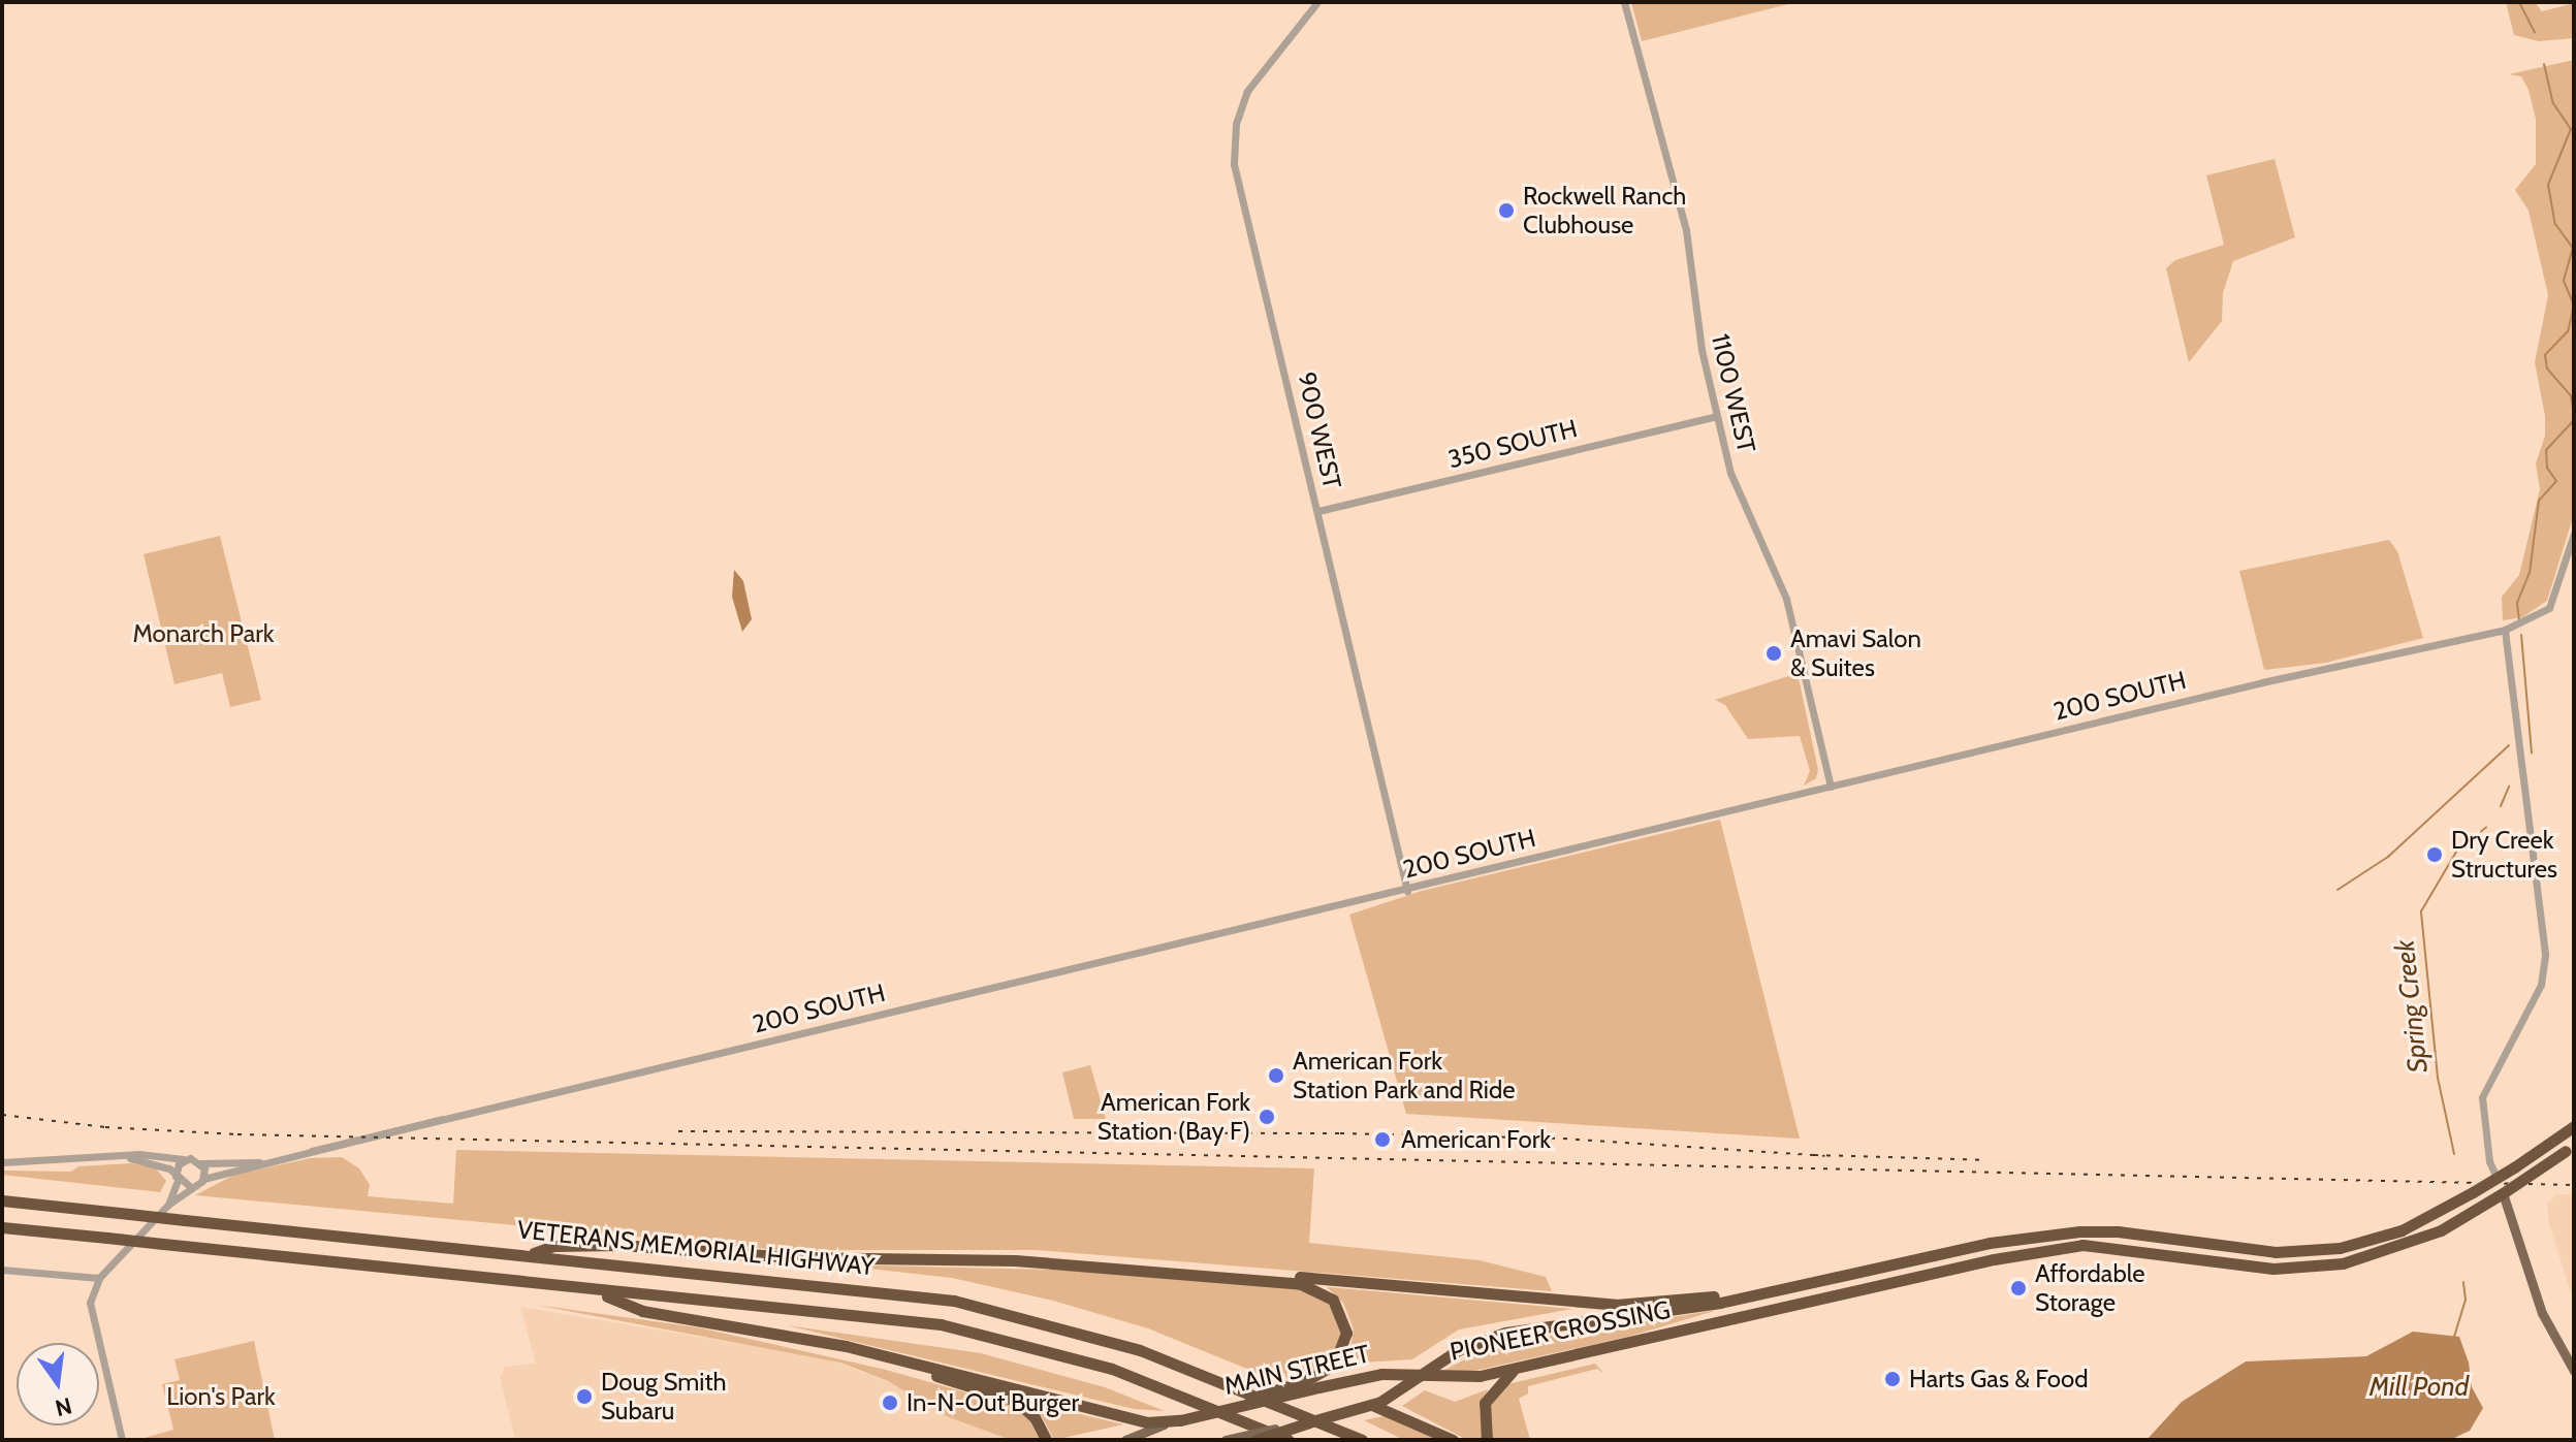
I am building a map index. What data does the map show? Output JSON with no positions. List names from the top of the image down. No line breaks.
{"streets":{"highway":["VETERANS MEMORIAL HIGHWAY","PIONEER CROSSING","MAIN STREET"],"street":["1100 WEST","900 WEST","350 SOUTH","200 SOUTH"]},"crossings":[["1100 WEST","350 SOUTH"],["1100 WEST","200 SOUTH"],["900 WEST","350 SOUTH"],["900 WEST","200 SOUTH"],["PIONEER CROSSING","MAIN STREET"]],"water":["Spring Creek","Mill Pond"],"parks":["Monarch Park","Lion's Park"],"places":["Rockwell Ranch Clubhouse","Amavi Salon & Suites","Dry Creek Structures","American Fork Station Park and Ride","American Fork Station (Bay F)","American Fork","Affordable Storage","Harts Gas & Food","Doug Smith Subaru","In-N-Out Burger"],"north":"bottom"}
